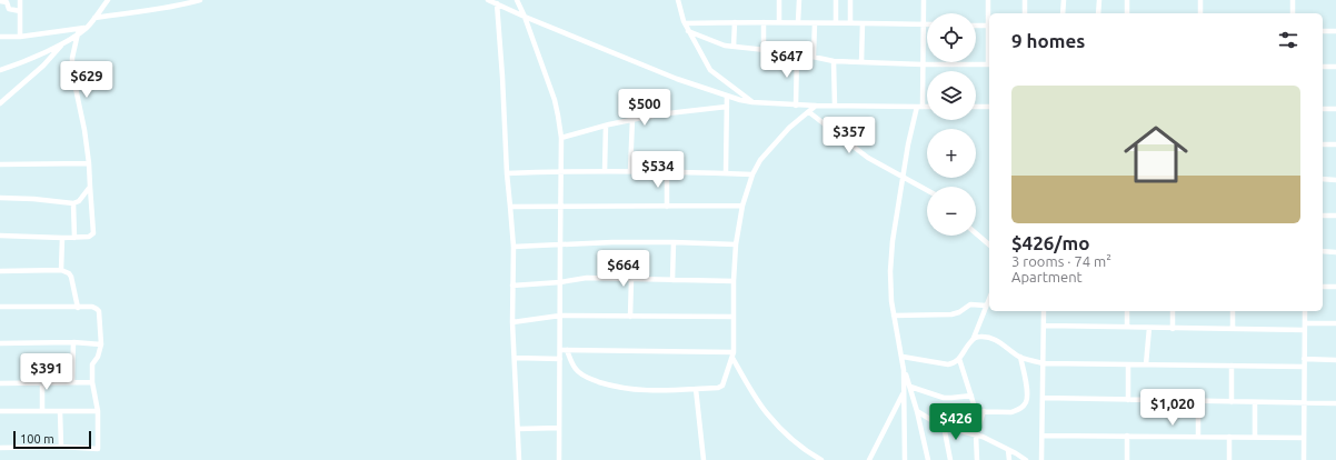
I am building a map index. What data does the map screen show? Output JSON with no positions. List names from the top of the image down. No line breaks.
{"scale_bar":"100 m","page":{"map_buttons":["+","−"],"heading":"9 homes","price":["$647","$629","$500","$357","$534","$664","$391","$1,020","$426"],"list":[{"name":"$426/mo","note":"3 rooms · 74 m² · Apartment"}],"scale":"100 m"}}
